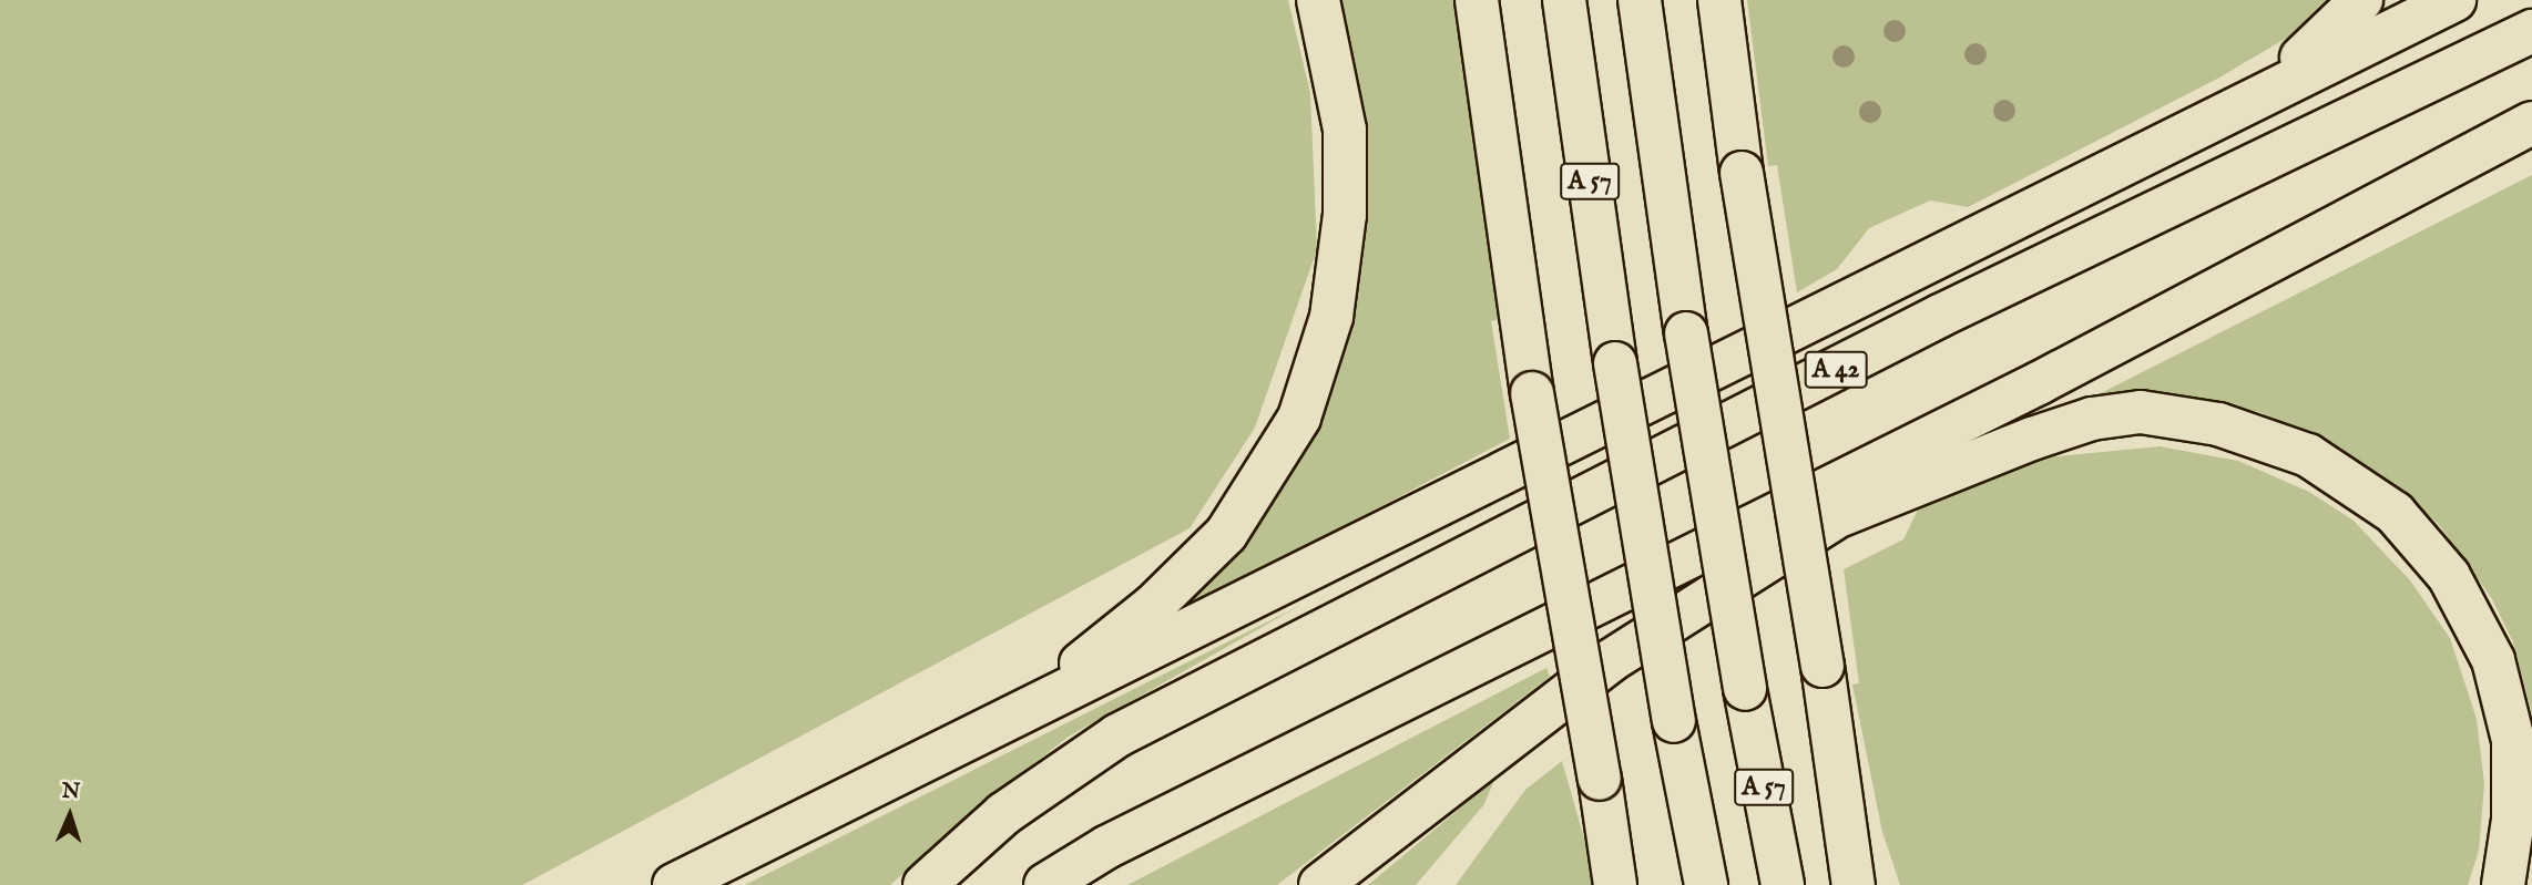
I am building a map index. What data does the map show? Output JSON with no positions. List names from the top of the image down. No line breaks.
{"streets":{"highway":["A 57","A 42"]},"north":"top"}
